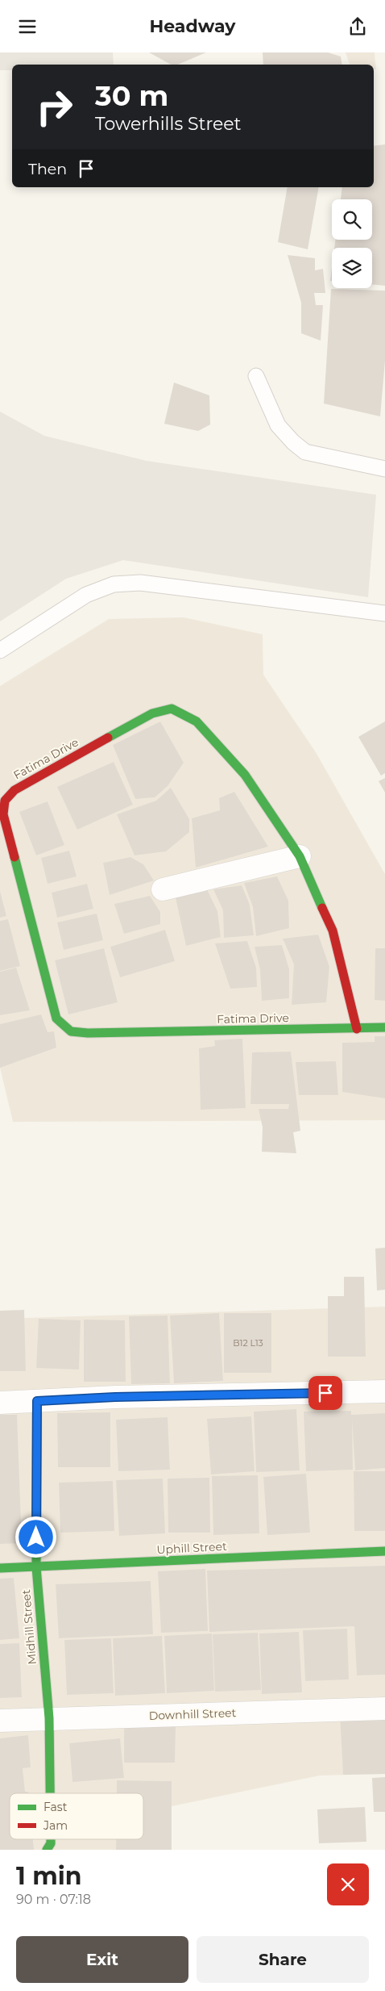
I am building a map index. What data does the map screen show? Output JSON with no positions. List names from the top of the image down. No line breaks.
{"streets":{"street":["Fatima Drive","Uphill Street","Midhill Street","Downhill Street"]},"crossings":[["Uphill Street","Midhill Street"],["Midhill Street","Downhill Street"]],"house_numbers":["B12 L13"],"legend":["Fast","Jam"],"page":{"header":"Headway","turn":["30 m","Towerhills Street"],"then":"Then","heading":["1 min","90 m · 07:18"],"buttons":["Exit","Share"]}}
